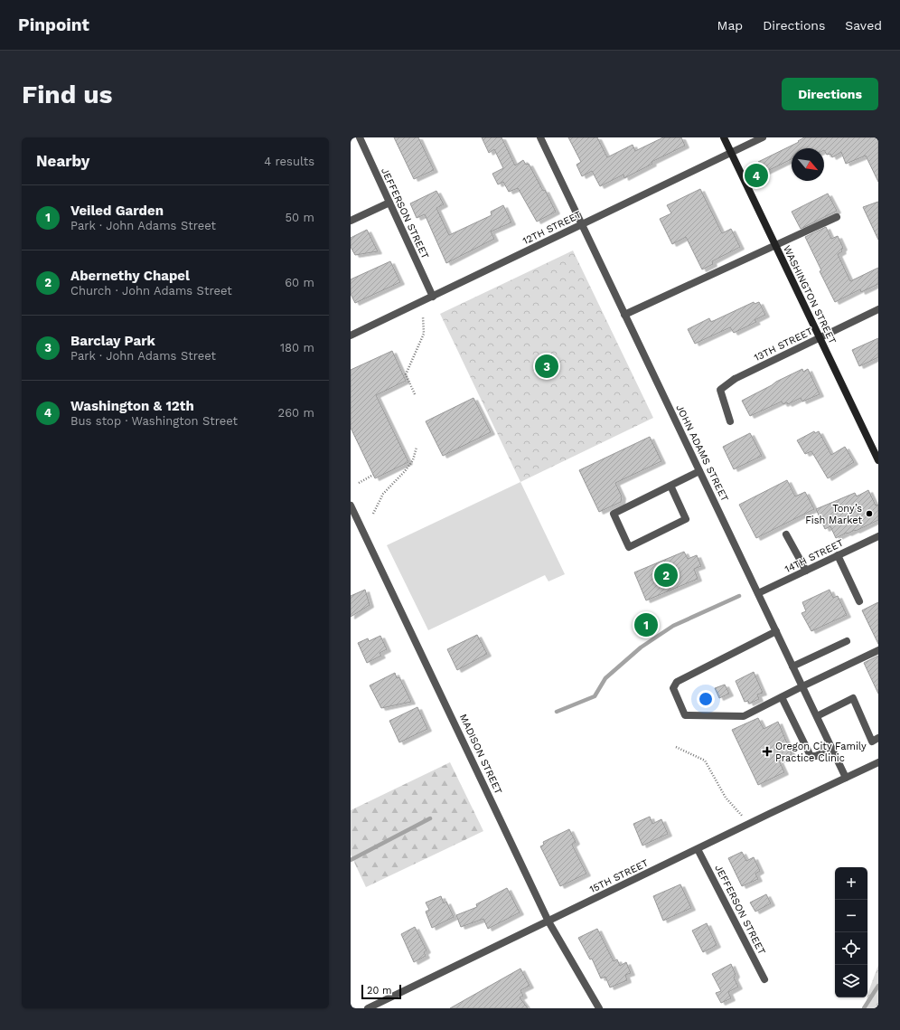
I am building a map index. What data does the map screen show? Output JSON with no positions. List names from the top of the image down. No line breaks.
{"streets":{"main road":["WASHINGTON STREET"],"street":["JEFFERSON STREET","12TH STREET","13TH STREET","JOHN ADAMS STREET","14TH STREET","MADISON STREET","15TH STREET"]},"crossings":[["JEFFERSON STREET","12TH STREET"],["JEFFERSON STREET","15TH STREET"],["12TH STREET","WASHINGTON STREET"],["12TH STREET","JOHN ADAMS STREET"],["WASHINGTON STREET","13TH STREET"],["JOHN ADAMS STREET","14TH STREET"],["JOHN ADAMS STREET","15TH STREET"],["MADISON STREET","15TH STREET"]],"places":{"other":["Tony’s Fish Market"],"health":["Oregon City Family Practice Clinic"]},"scale_bar":"20 m","north":"bottom right","page":{"header":"Pinpoint","nav":["Map","Directions","Saved"],"buttons":"Directions","title":"Find us","heading":["Nearby","4 results"],"pins":["4","3","2","1"],"list":[{"mark":"1","name":"Veiled Garden","note":"Park · John Adams Street","value":"50 m"},{"mark":"2","name":"Abernethy Chapel","note":"Church · John Adams Street","value":"60 m"},{"mark":"3","name":"Barclay Park","note":"Park · John Adams Street","value":"180 m"},{"mark":"4","name":"Washington & 12th","note":"Bus stop · Washington Street","value":"260 m"}],"map_buttons":["+","−"],"scale":"20 m"}}
